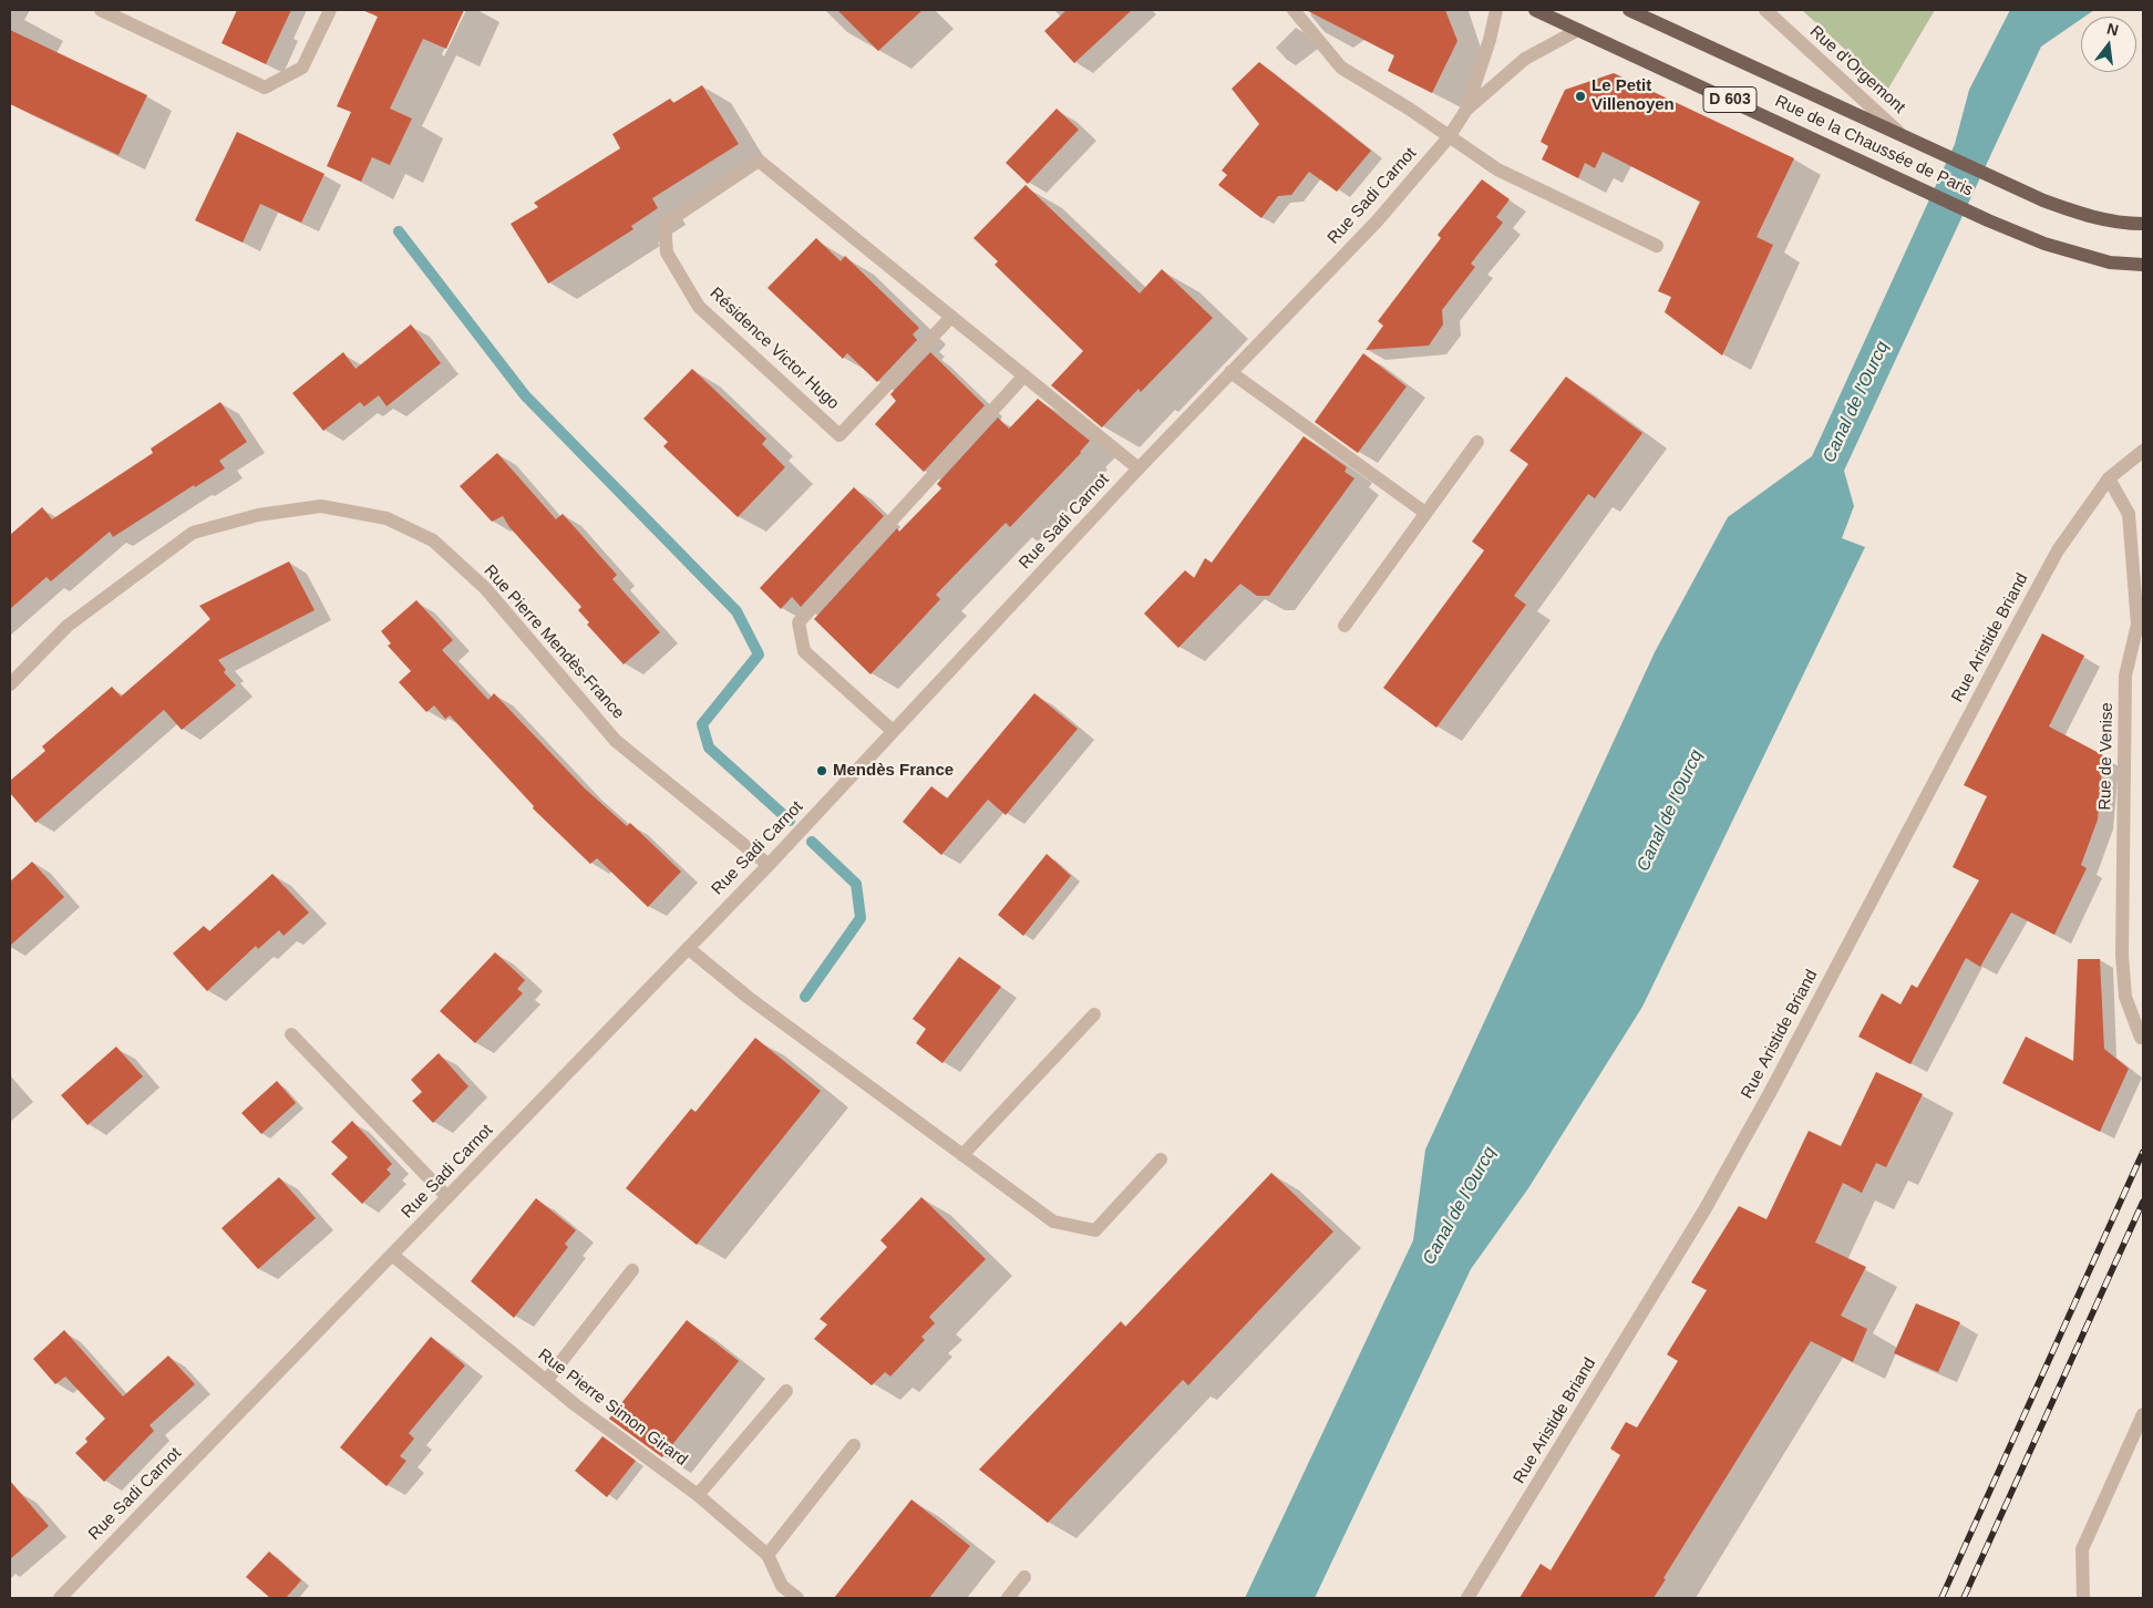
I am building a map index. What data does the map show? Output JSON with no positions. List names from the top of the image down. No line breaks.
{"streets":{"main road":["D 603","Rue de la Chaussée de Paris"],"street":["Rue d'Orgemont","Rue Sadi Carnot","Résidence Victor Hugo","Rue Aristide Briand","Rue Pierre Mendès-France","Rue de Venise","Rue Pierre Simon Girard"]},"crossings":[["Rue d'Orgemont","Rue de la Chaussée de Paris"],["Rue de la Chaussée de Paris","Rue Sadi Carnot"],["Rue Sadi Carnot","Résidence Victor Hugo"],["Rue Sadi Carnot","Rue Pierre Mendès-France"],["Rue Sadi Carnot","Rue Pierre Simon Girard"],["Rue Aristide Briand","Rue de Venise"]],"water":["Canal de l'Ourcq"],"places":["Le Petit Villenoyen","Mendès France"],"north":"top"}
